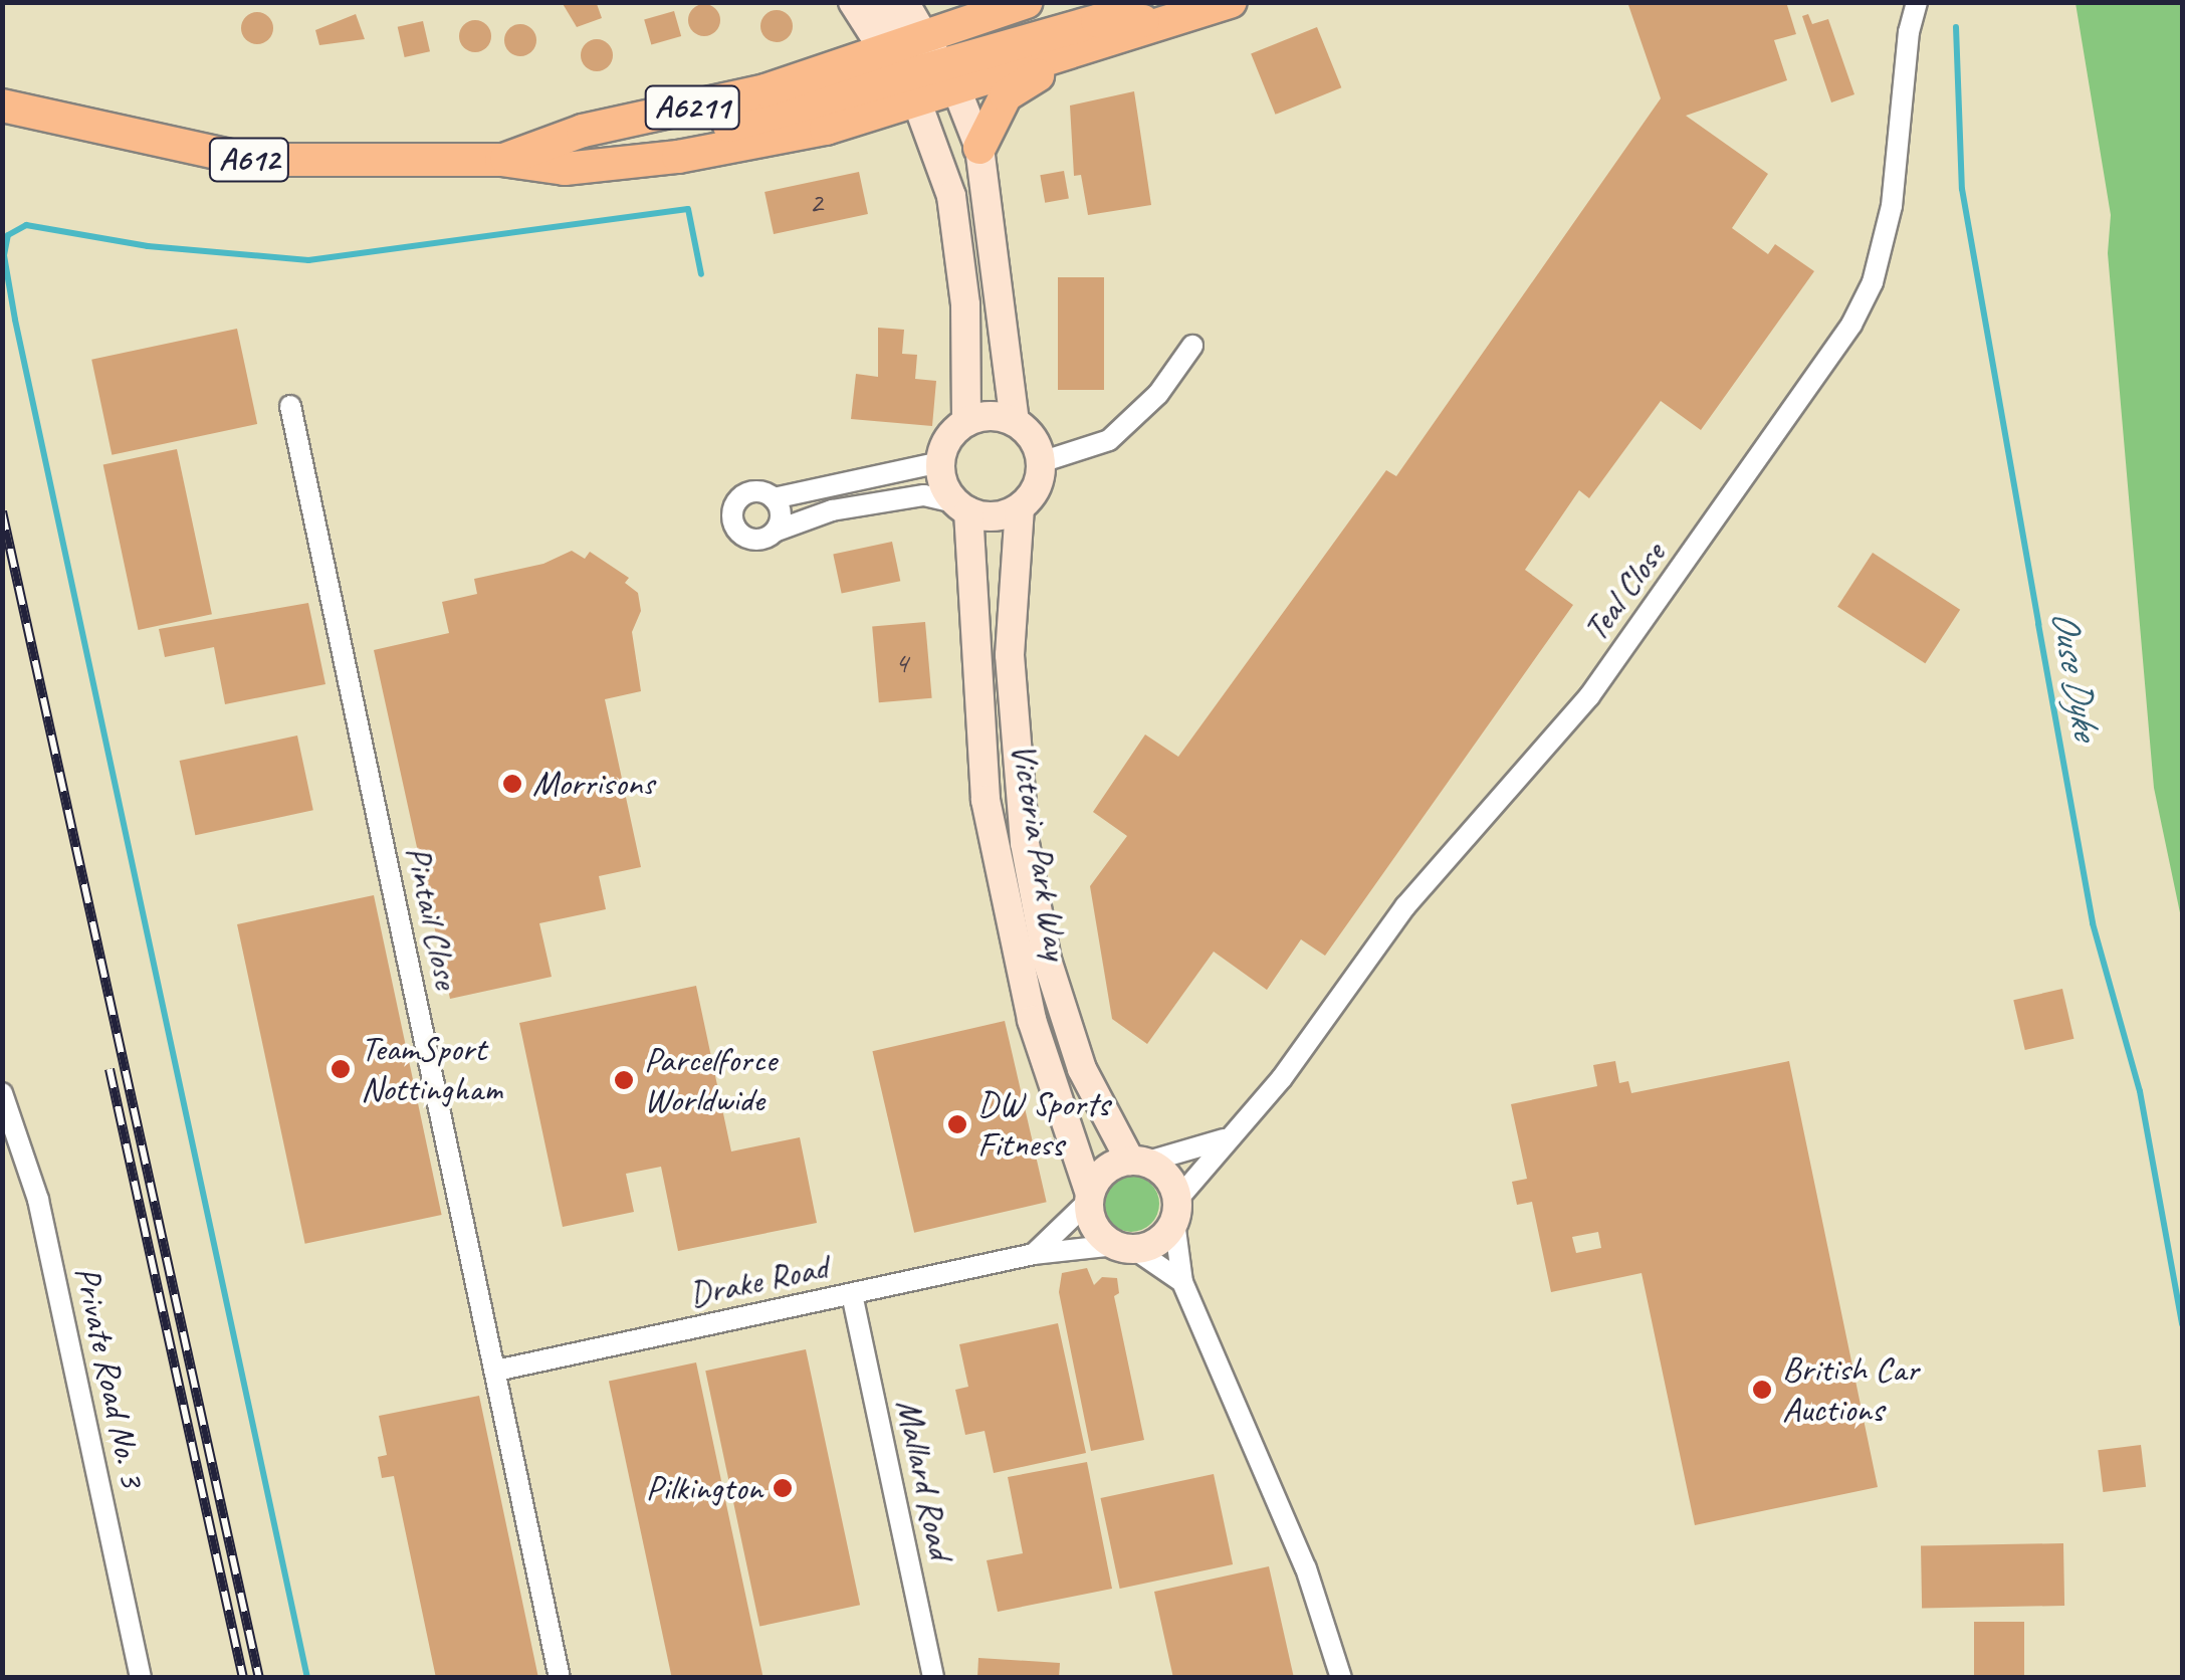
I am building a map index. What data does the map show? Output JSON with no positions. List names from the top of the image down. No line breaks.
{"streets":{"main road":["A6211","A612"],"street":["Teal Close","Victoria Park Way","Pintail Close","Drake Road","Private Road No. 3","Mallard Road"]},"crossings":[["A6211","A612"],["Teal Close","Victoria Park Way"],["Teal Close","Drake Road"],["Victoria Park Way","Drake Road"],["Pintail Close","Drake Road"],["Drake Road","Mallard Road"]],"water":["Ouse Dyke"],"places":["Morrisons","TeamSport Nottingham","Parcelforce Worldwide","DW Sports Fitness","British Car Auctions","Pilkington"],"house_numbers":["2","4"]}
